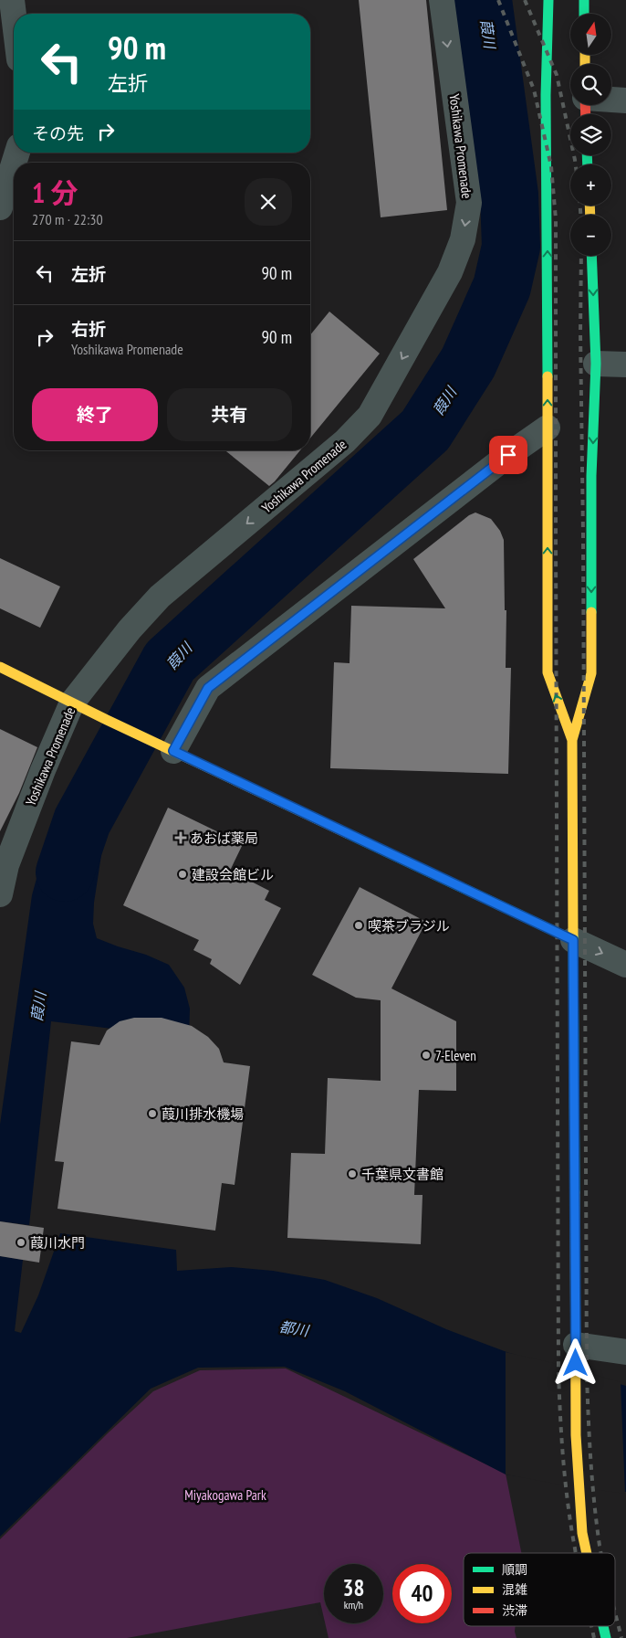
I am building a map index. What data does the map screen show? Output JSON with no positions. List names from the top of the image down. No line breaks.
{"streets":{"street":["Yoshikawa Promenade"]},"water":["葭川","都川"],"parks":["Miyakogawa Park"],"places":{"health":["あおば薬局"],"other":["建設会館ビル","喫茶ブラジル","7-Eleven","葭川排水機場","千葉県文書館","葭川水門"]},"legend":["順調","混雑","渋滞"],"north":"top","page":{"map_buttons":["+","−"],"turn":["90 m","左折"],"then":"その先","heading":["1 分","270 m · 22:30"],"list":[{"name":"左折","value":"90 m"},{"name":"右折","note":"Yoshikawa Promenade","value":"90 m"}],"buttons":["終了","共有"],"speed":"38 km/h","limit":"40"}}
